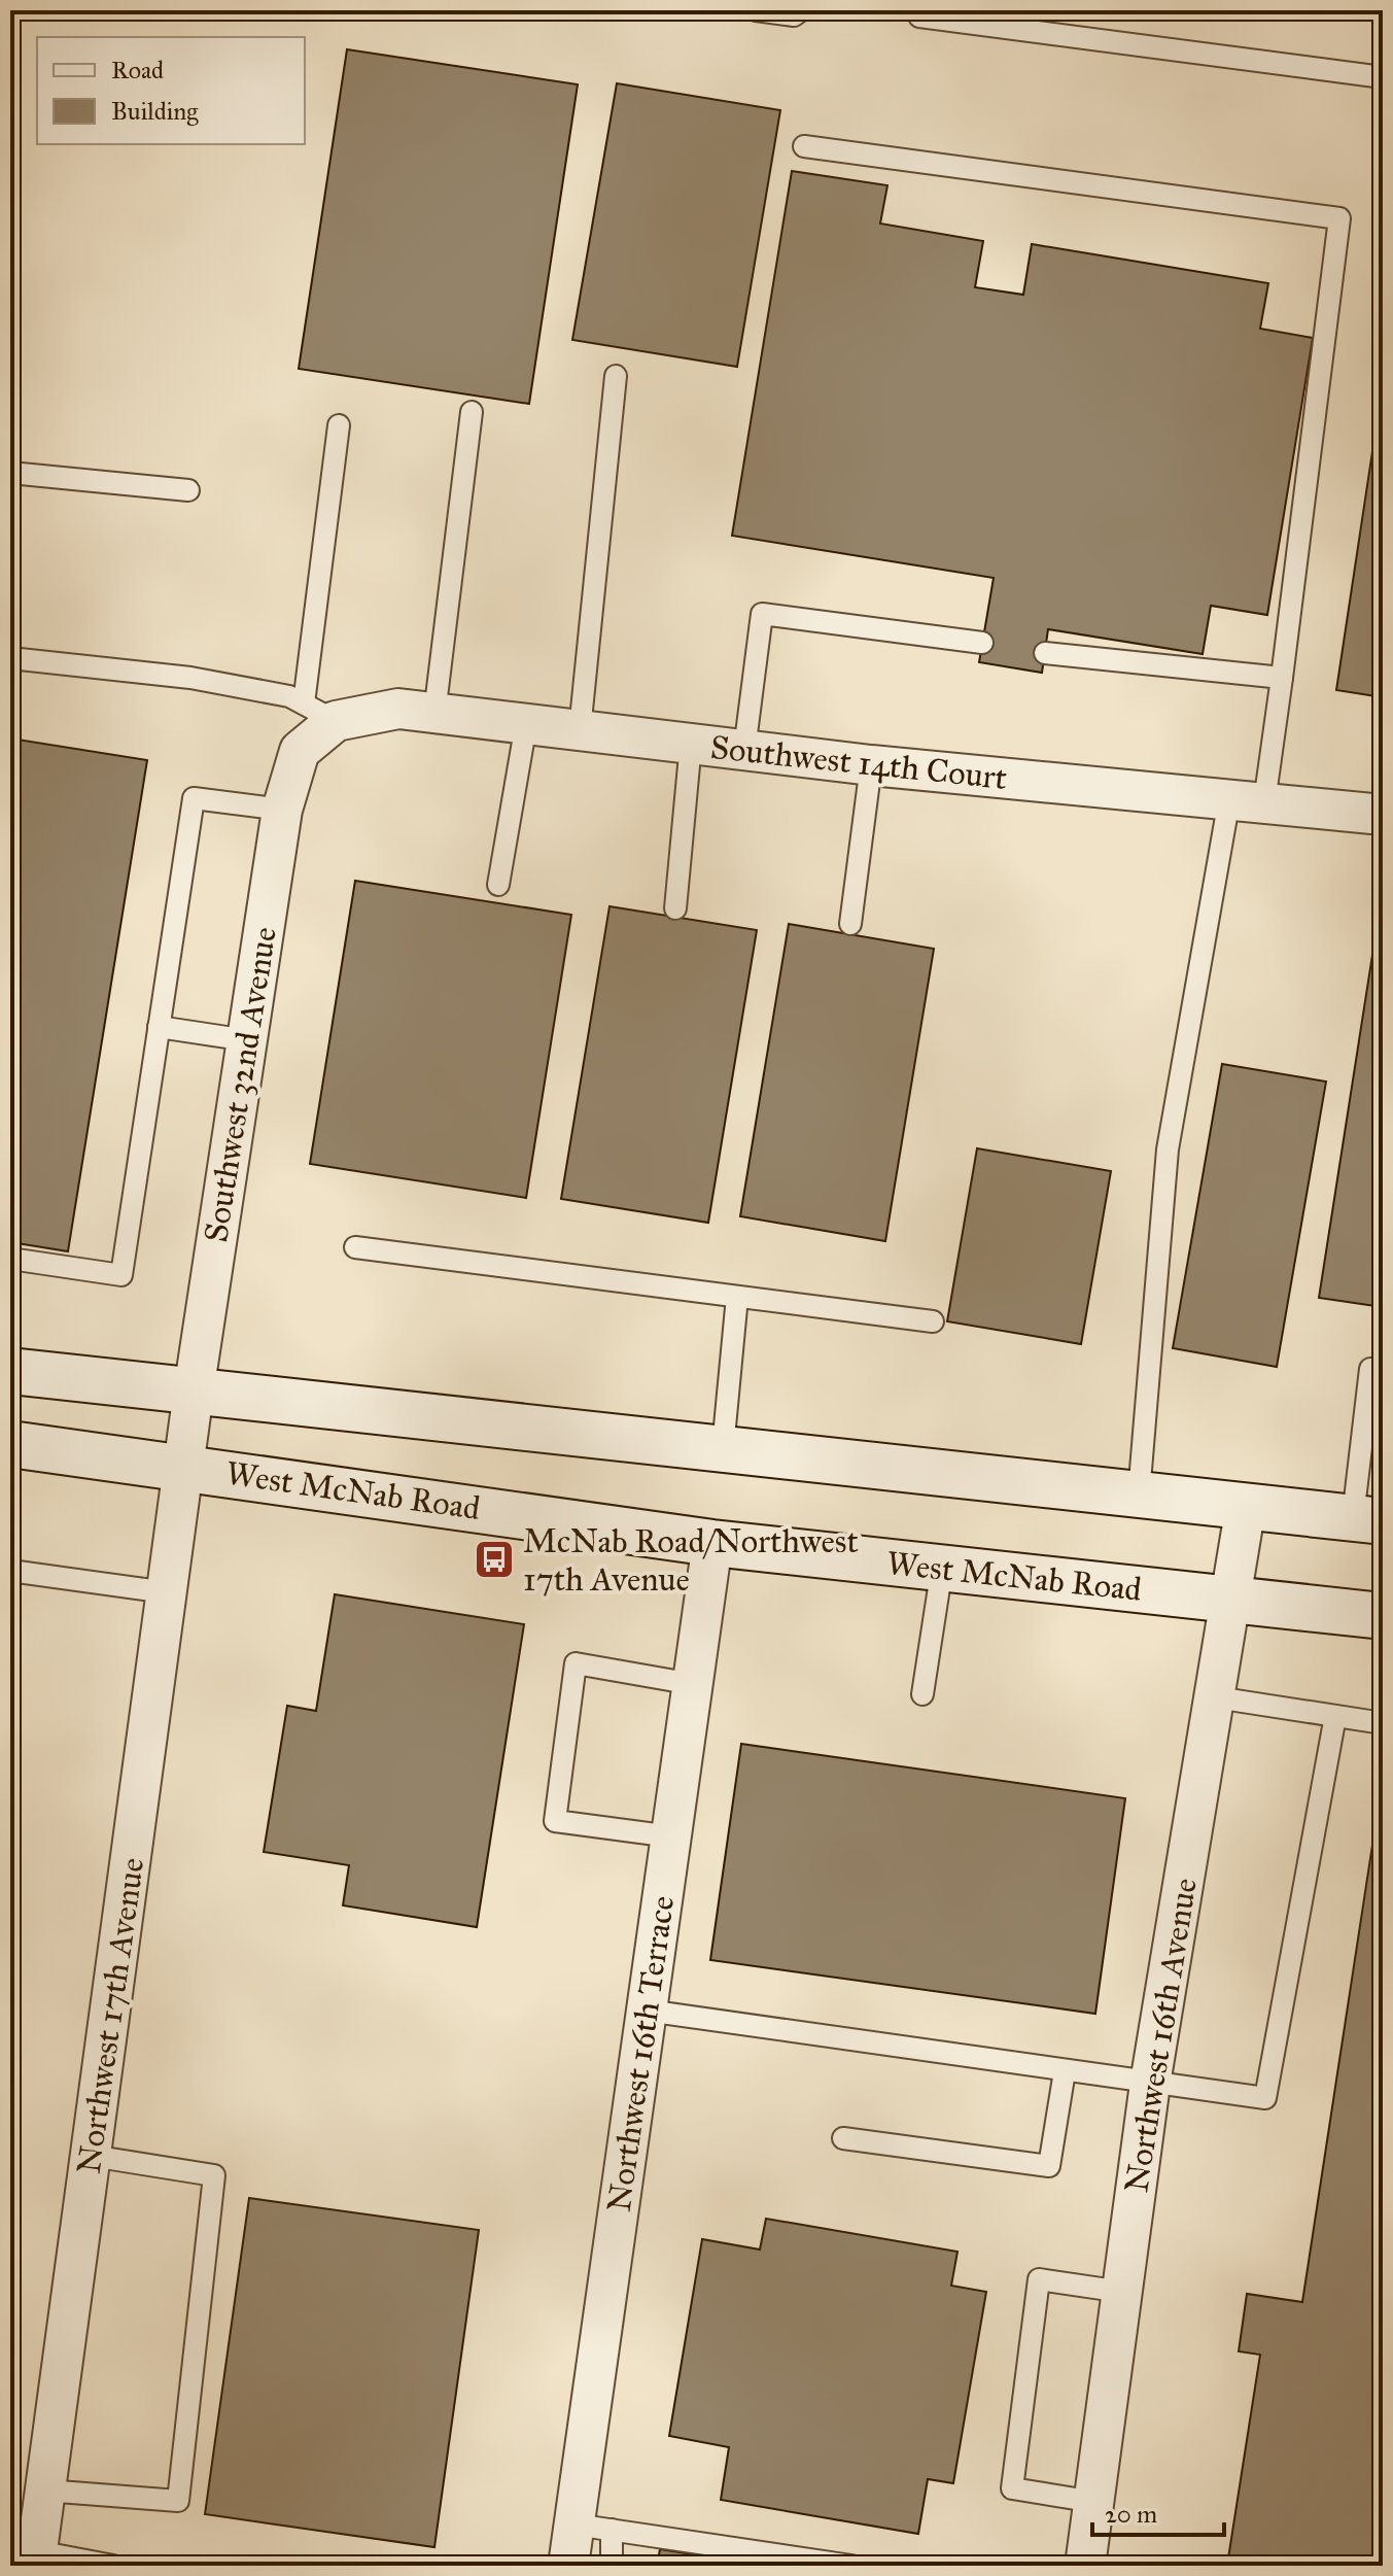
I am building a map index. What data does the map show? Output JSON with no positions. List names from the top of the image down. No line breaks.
{"streets":{"main road":["West McNab Road"],"street":["Southwest 14th Court","Southwest 32nd Avenue","Northwest 17th Avenue","Northwest 16th Avenue","Northwest 16th Terrace"]},"crossings":[["Southwest 14th Court","Southwest 32nd Avenue"],["Southwest 32nd Avenue","West McNab Road"],["Southwest 32nd Avenue","Northwest 17th Avenue"],["West McNab Road","Northwest 17th Avenue"],["West McNab Road","Northwest 16th Avenue"],["West McNab Road","Northwest 16th Terrace"]],"places":{"bus stop":["McNab Road/Northwest 17th Avenue"]},"legend":["Road","Building"],"scale_bar":"20 m"}
